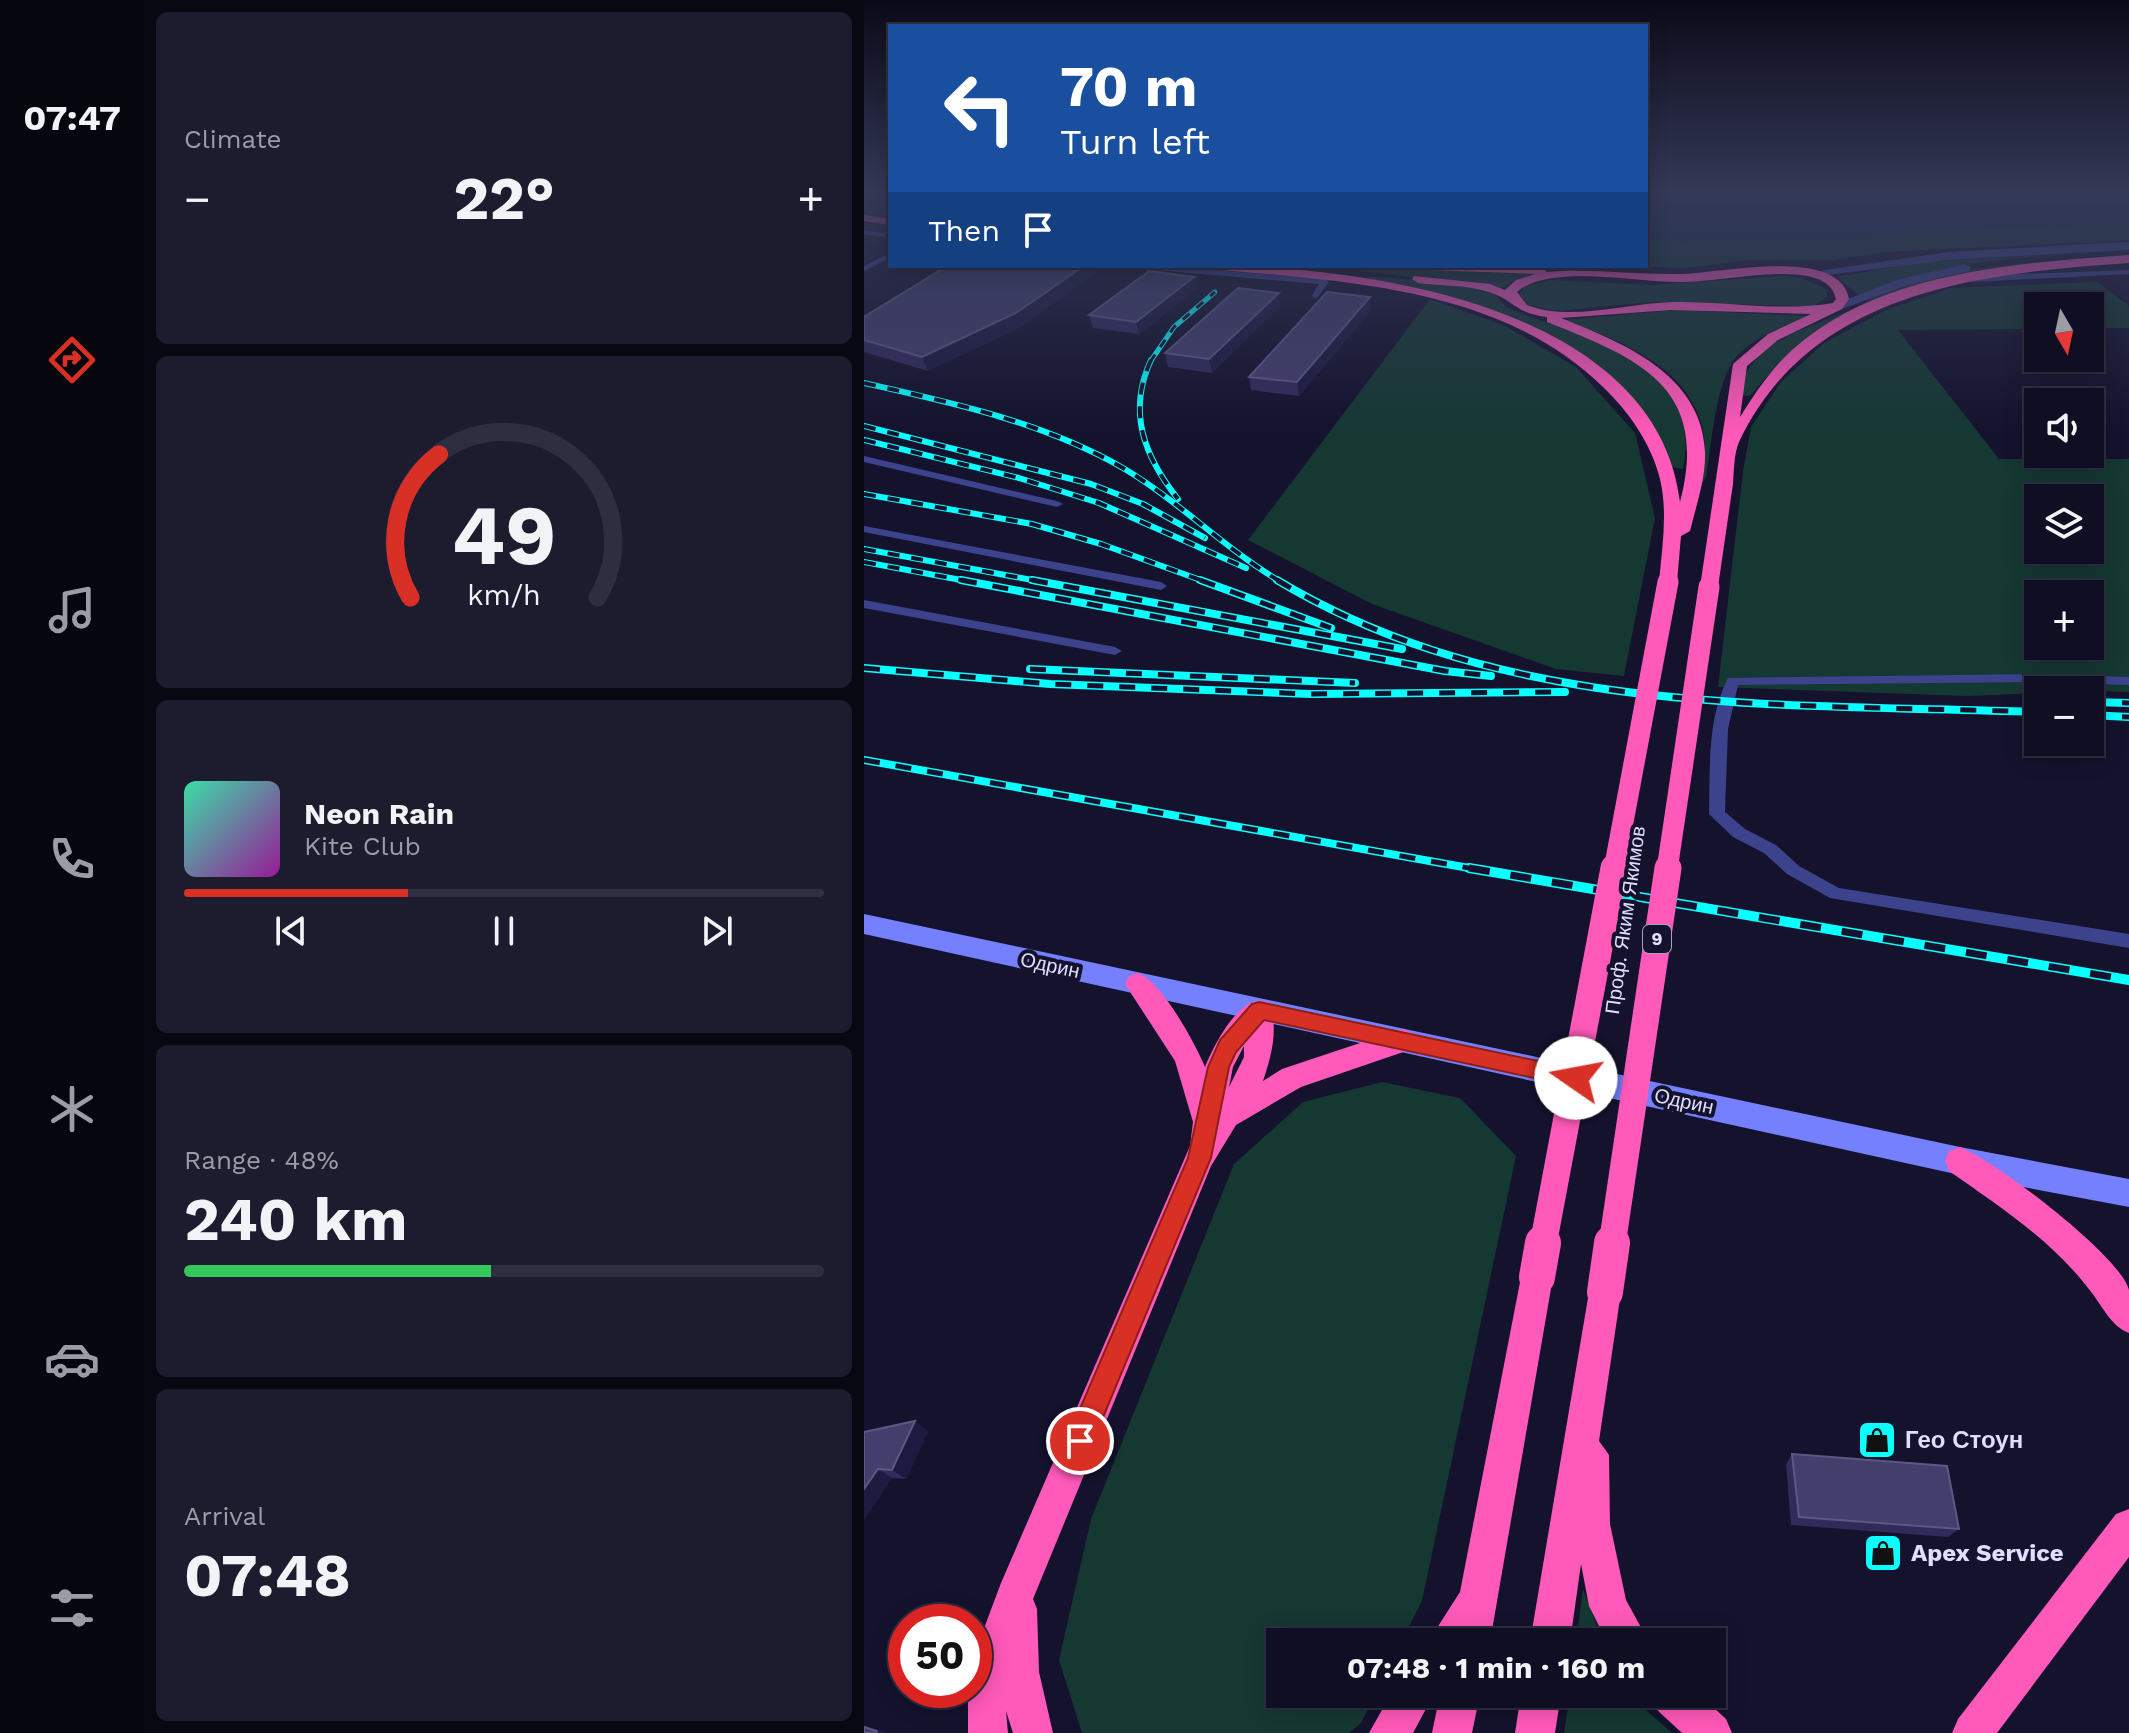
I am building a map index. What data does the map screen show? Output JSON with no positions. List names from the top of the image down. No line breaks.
{"streets":{"highway":["Проф. Яким Якимов","9"],"main road":["Одрин"]},"crossings":[["Проф. Яким Якимов","9"]],"places":{"shop":["Гео Стоун","Apex Service"]},"north":"bottom","page":{"tabs":"07:47","tile":["Climate",["Range · 48%","240 km"],["Arrival","07:48"]],"turn":["70 m","Turn left"],"heat":["−","22°","+"],"then":"Then","map_buttons":["+","−"],"song":["Neon Rain","Kite Club"],"limit":"50","trip":"07:48 · 1 min · 160 m","gauge":["49","km/h"]}}
